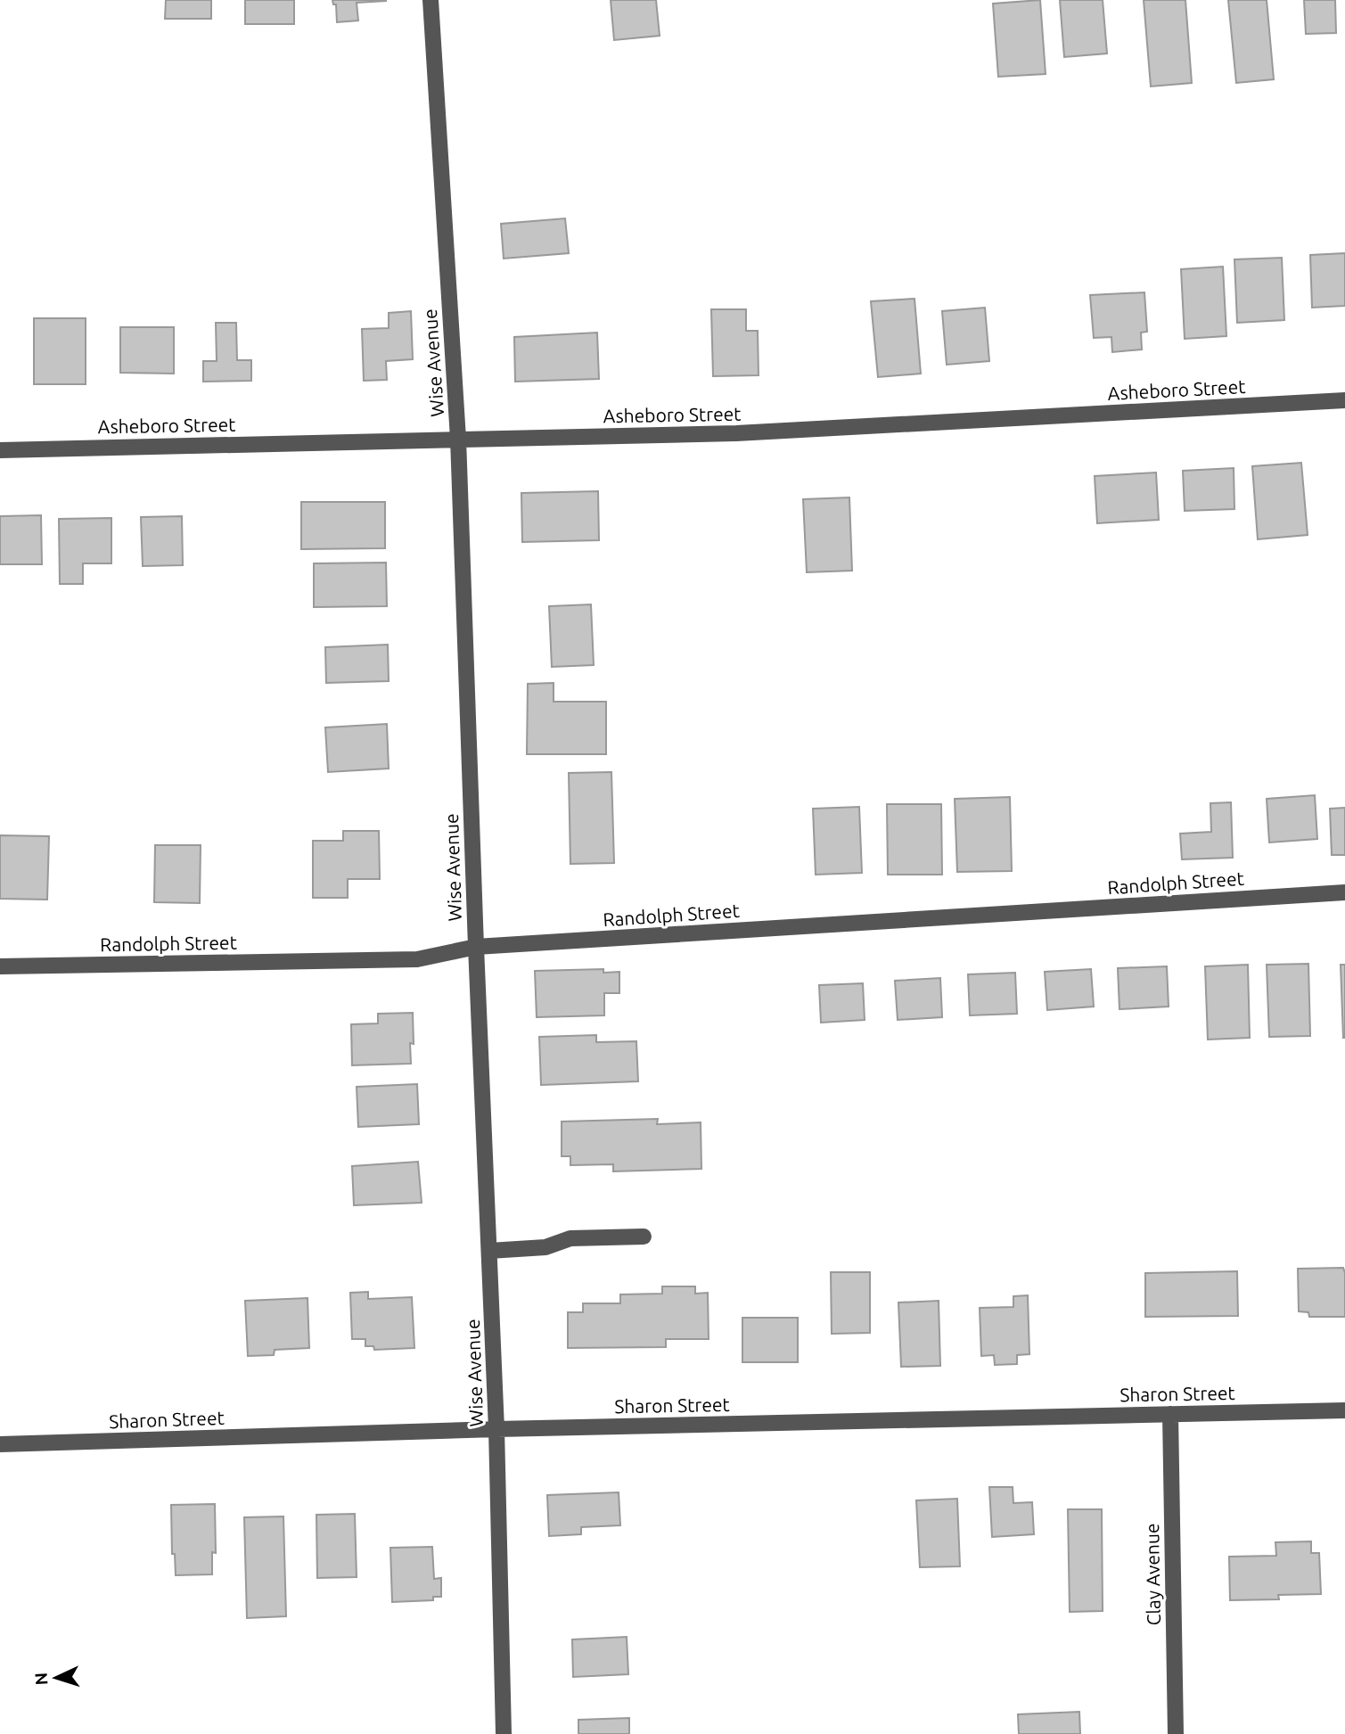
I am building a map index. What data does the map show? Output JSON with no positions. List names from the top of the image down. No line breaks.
{"streets":{"street":["Wise Avenue","Asheboro Street","Randolph Street","Sharon Street","Clay Avenue"]},"crossings":[["Wise Avenue","Asheboro Street"],["Wise Avenue","Randolph Street"],["Wise Avenue","Sharon Street"],["Sharon Street","Clay Avenue"]],"north":"left"}
